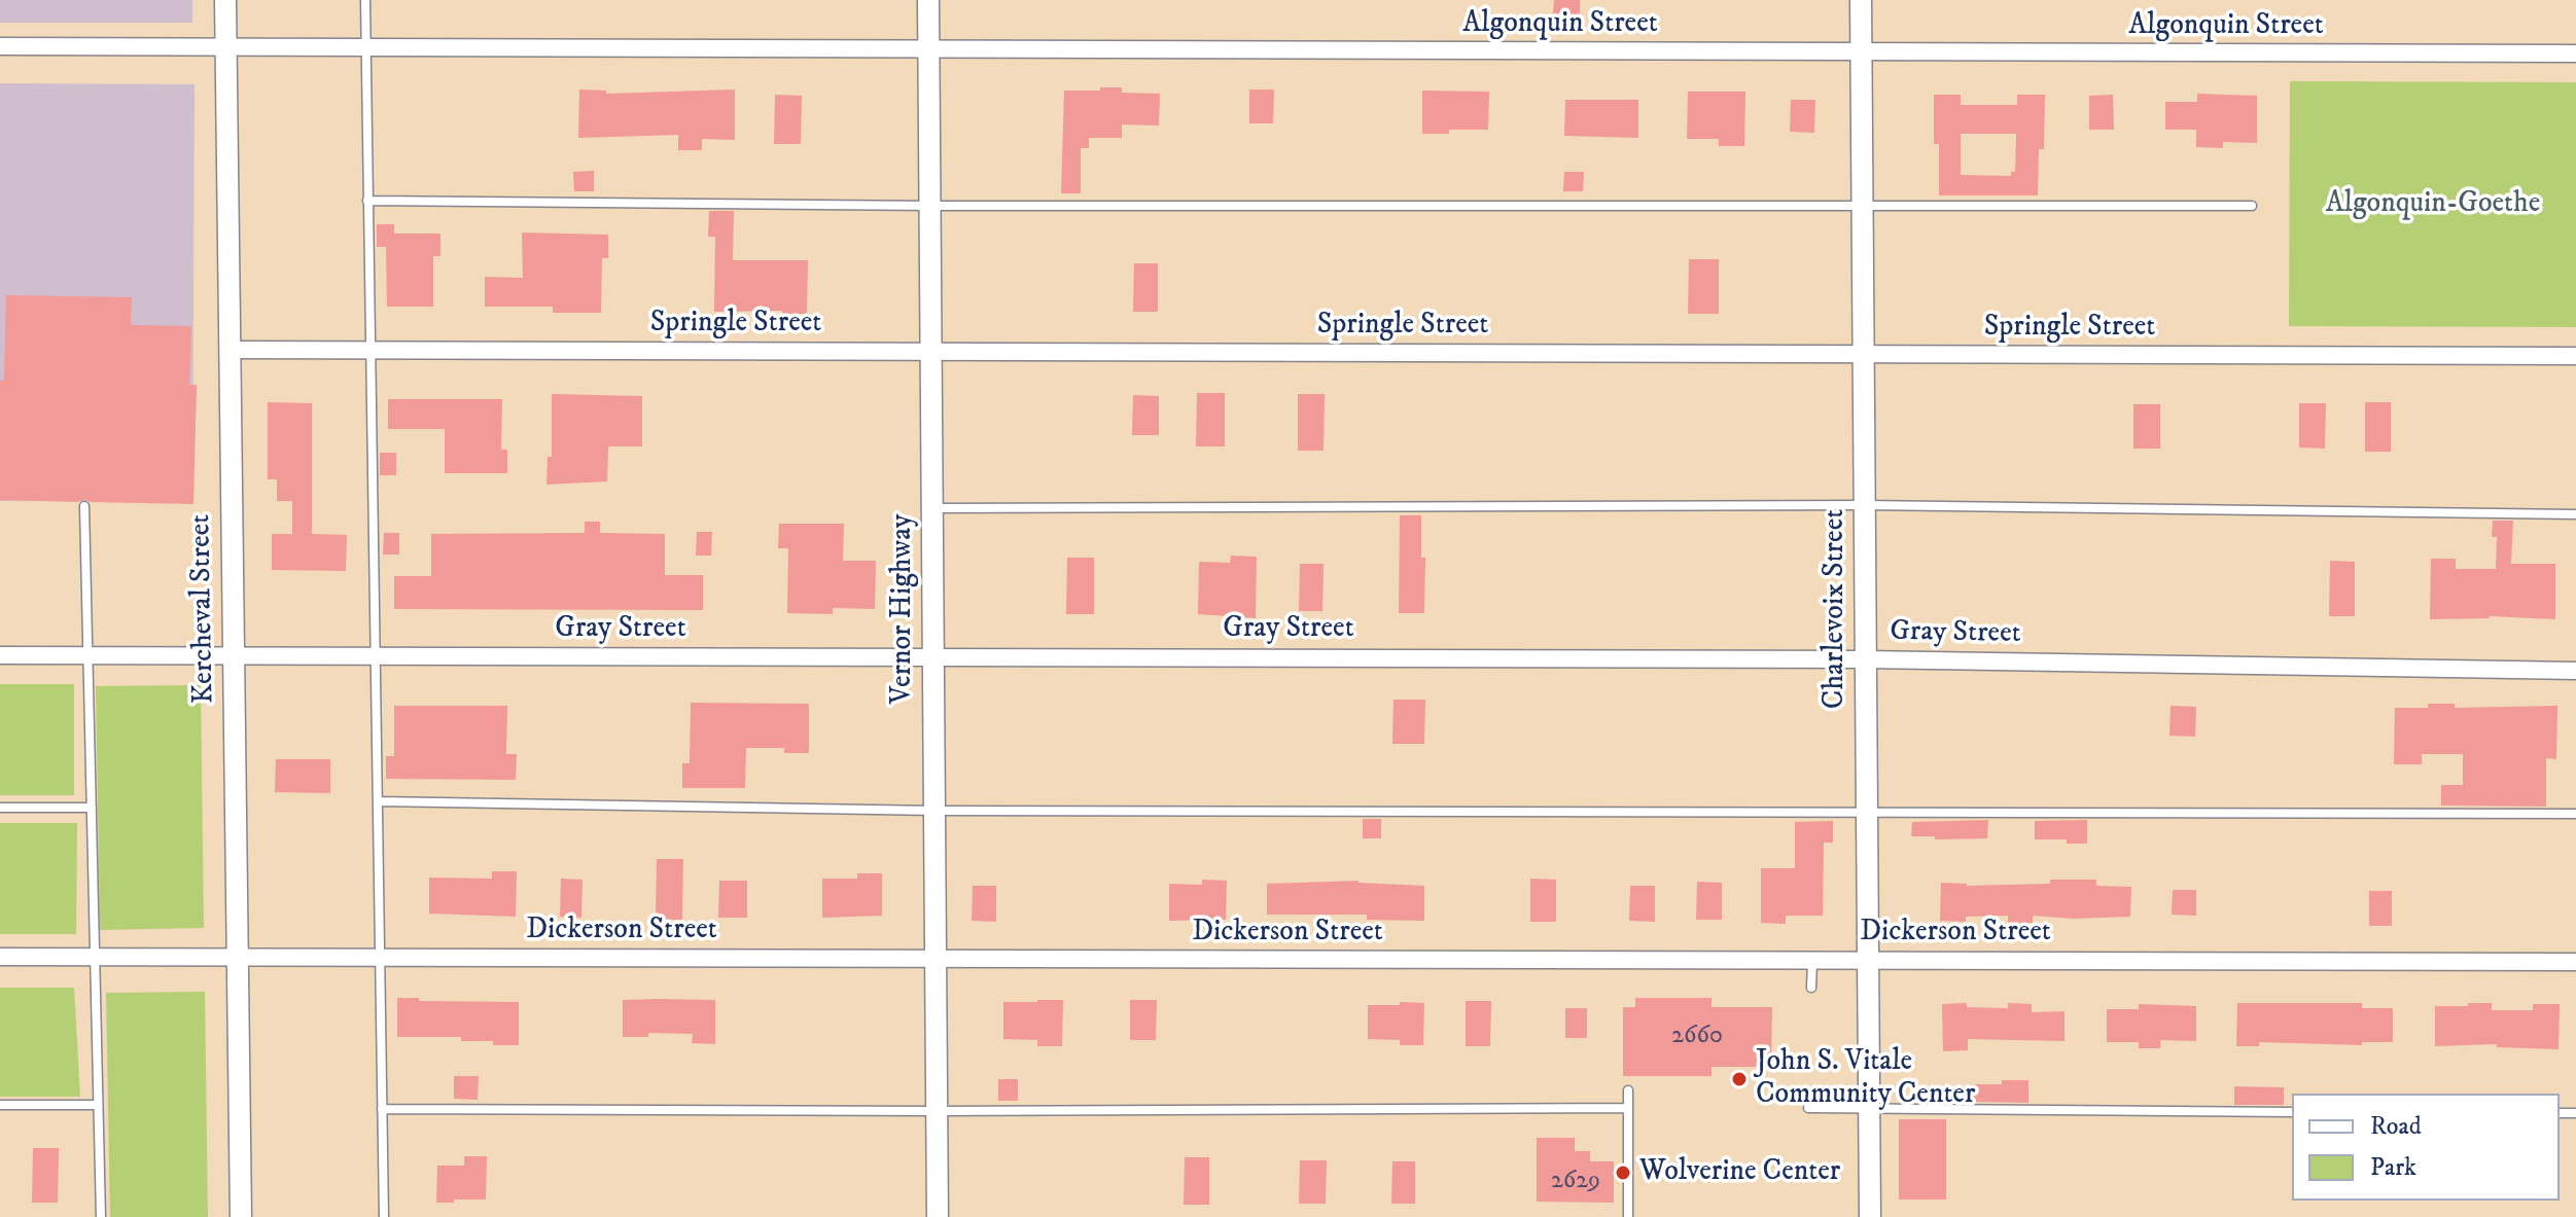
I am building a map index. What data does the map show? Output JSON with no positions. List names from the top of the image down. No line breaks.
{"streets":{"street":["Algonquin Street","Springle Street","Kercheval Street","Vernor Highway","Charlevoix Street","Gray Street","Dickerson Street"]},"crossings":[["Algonquin Street","Kercheval Street"],["Algonquin Street","Vernor Highway"],["Algonquin Street","Charlevoix Street"],["Springle Street","Kercheval Street"],["Springle Street","Vernor Highway"],["Springle Street","Charlevoix Street"],["Kercheval Street","Gray Street"],["Kercheval Street","Dickerson Street"],["Vernor Highway","Gray Street"],["Vernor Highway","Dickerson Street"],["Charlevoix Street","Gray Street"],["Charlevoix Street","Dickerson Street"]],"parks":["Algonquin-Goethe"],"places":["John S. Vitale Community Center","Wolverine Center"],"house_numbers":["2660","2629"],"legend":["Road","Park"]}
